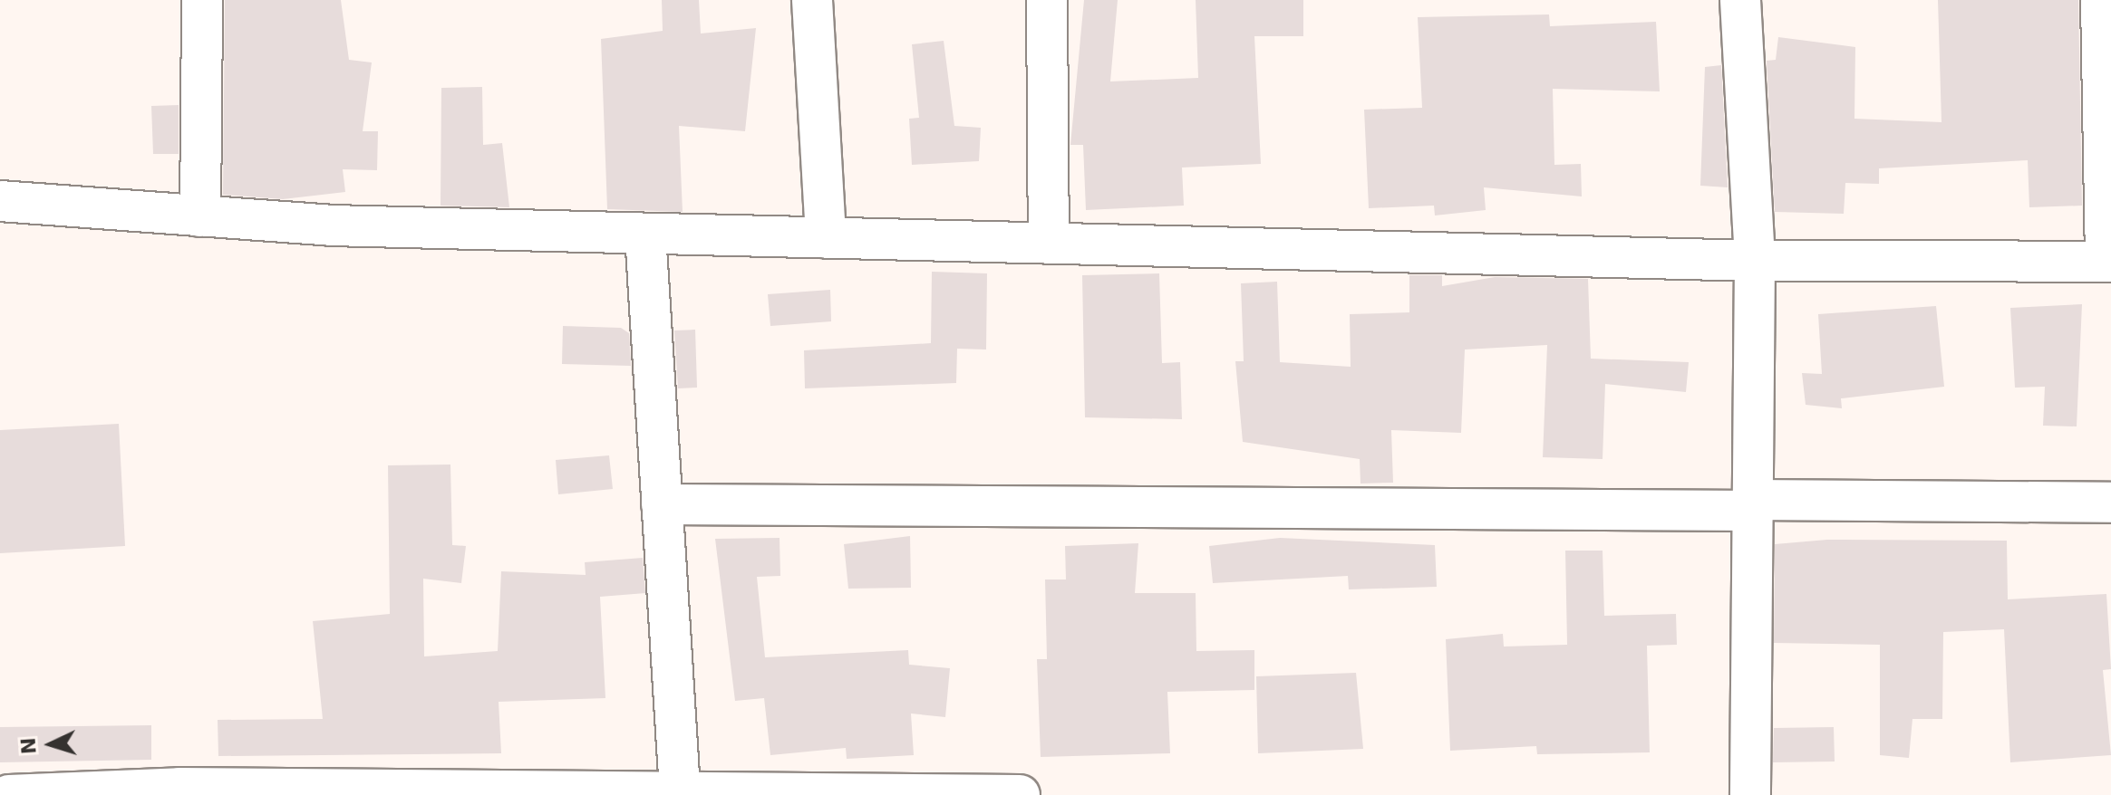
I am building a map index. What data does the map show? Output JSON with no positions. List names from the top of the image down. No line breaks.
{"north":"left"}
